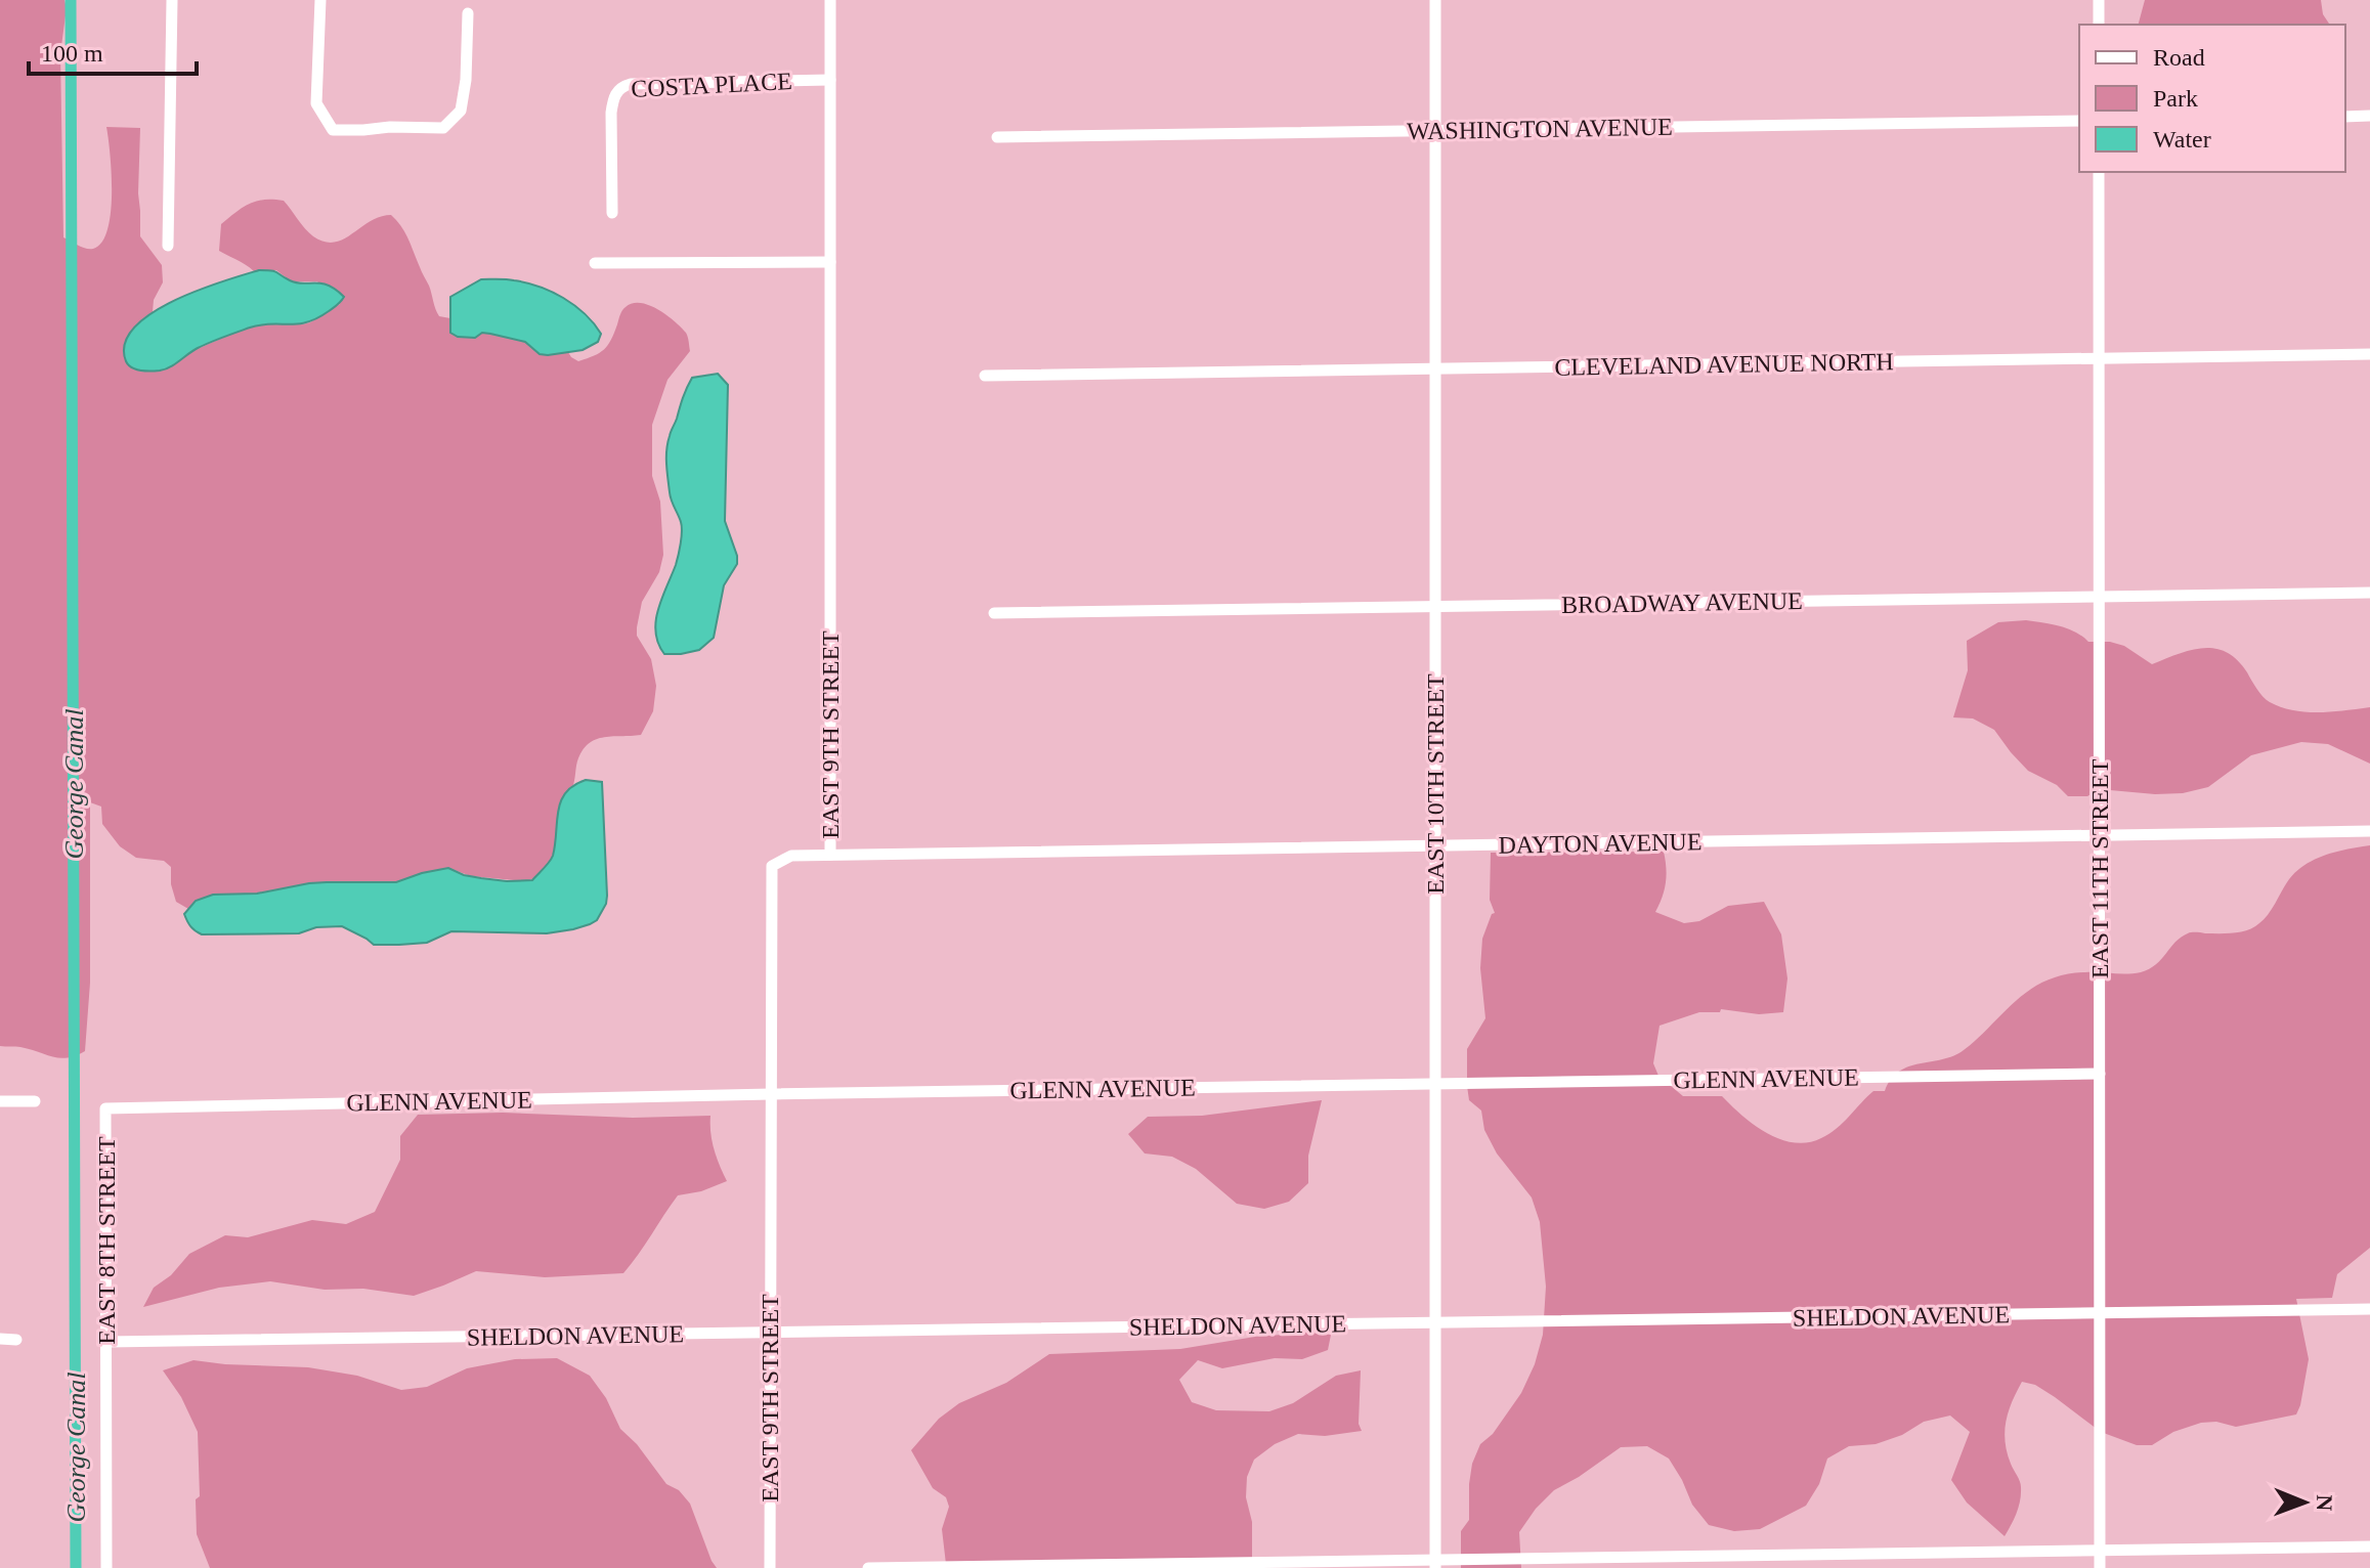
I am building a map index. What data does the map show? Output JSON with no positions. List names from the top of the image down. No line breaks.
{"streets":{"street":["COSTA PLACE","WASHINGTON AVENUE","CLEVELAND AVENUE NORTH","BROADWAY AVENUE","EAST 9TH STREET","EAST 10TH STREET","DAYTON AVENUE","EAST 11TH STREET","GLENN AVENUE","EAST 8TH STREET","SHELDON AVENUE"]},"crossings":[["COSTA PLACE","EAST 9TH STREET"],["WASHINGTON AVENUE","EAST 10TH STREET"],["CLEVELAND AVENUE NORTH","EAST 10TH STREET"],["CLEVELAND AVENUE NORTH","EAST 11TH STREET"],["BROADWAY AVENUE","EAST 10TH STREET"],["BROADWAY AVENUE","EAST 11TH STREET"],["EAST 9TH STREET","DAYTON AVENUE"],["EAST 9TH STREET","GLENN AVENUE"],["EAST 9TH STREET","SHELDON AVENUE"],["EAST 10TH STREET","DAYTON AVENUE"],["EAST 10TH STREET","GLENN AVENUE"],["EAST 10TH STREET","SHELDON AVENUE"],["DAYTON AVENUE","EAST 11TH STREET"],["EAST 11TH STREET","GLENN AVENUE"],["EAST 11TH STREET","SHELDON AVENUE"],["GLENN AVENUE","EAST 8TH STREET"],["EAST 8TH STREET","SHELDON AVENUE"]],"water":["George Canal"],"legend":["Road","Park","Water"],"scale_bar":"100 m","north":"right"}
